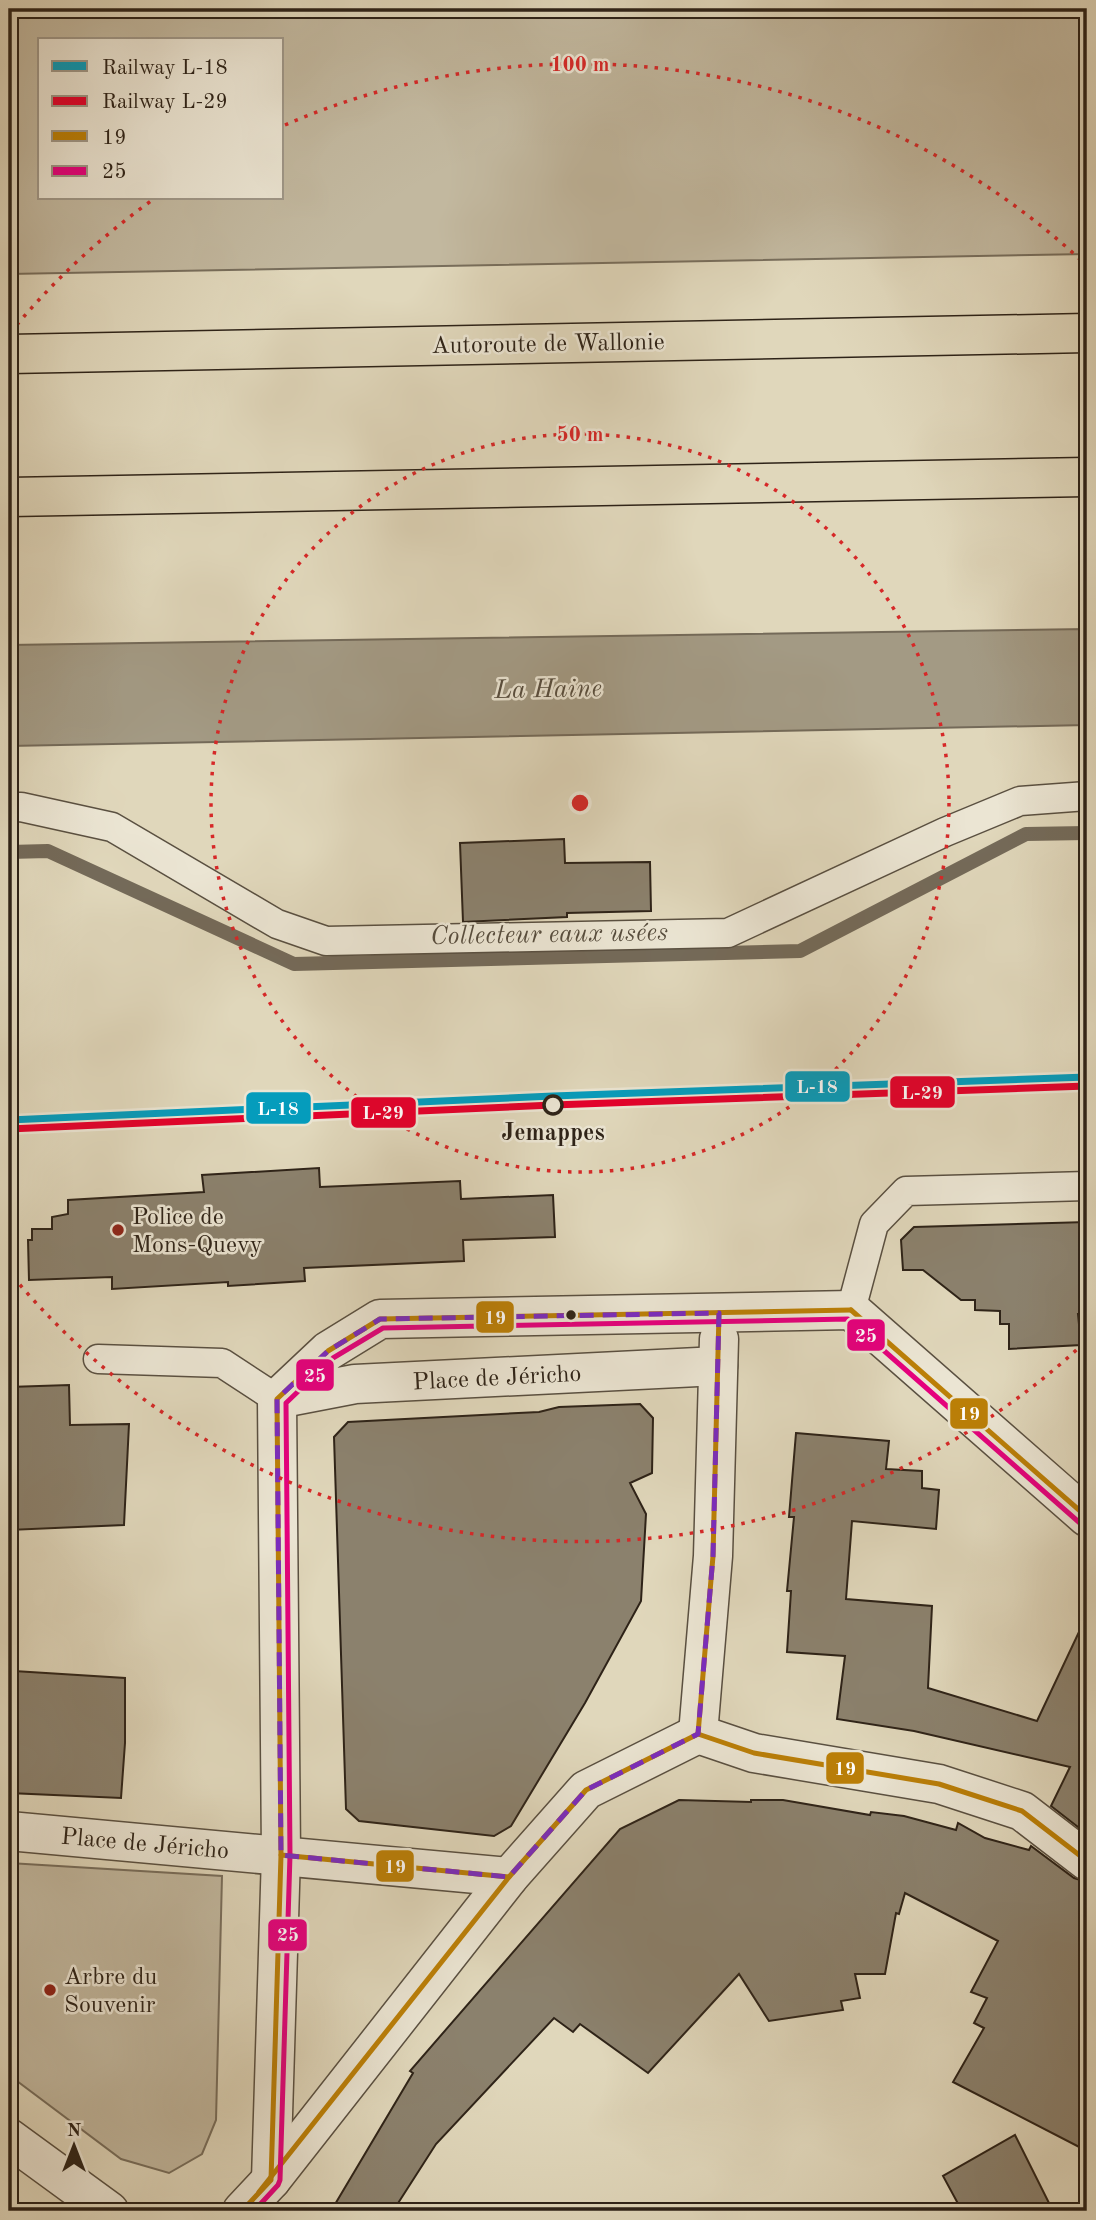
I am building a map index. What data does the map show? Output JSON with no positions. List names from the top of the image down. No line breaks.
{"streets":{"highway":["Autoroute de Wallonie"],"street":["Place de Jéricho"]},"water":["La Haine","Collecteur eaux usées"],"places":["Jemappes","Police de Mons-Quevy","Arbre du Souvenir"],"lines":["rail line L-18","rail line L-29","transit line 19","transit line 25"],"legend":["Railway L-18","Railway L-29","19","25"],"north":"top","rings":["100 m","50 m"]}
